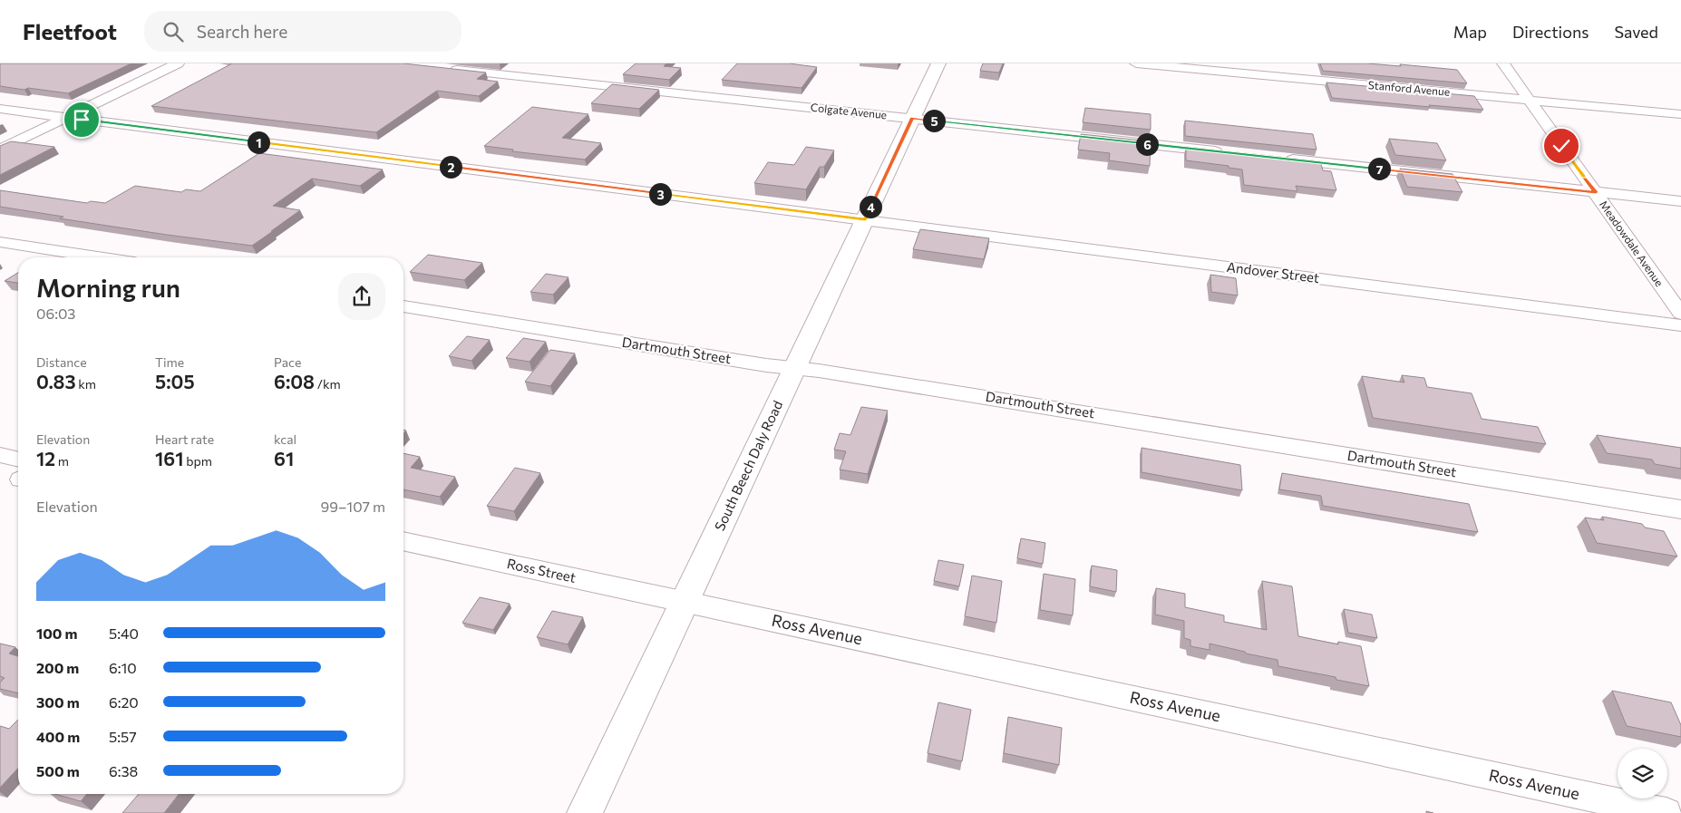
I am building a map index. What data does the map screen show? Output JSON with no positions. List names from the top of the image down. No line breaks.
{"streets":{"main road":["South Beech Daly Road"],"street":["Stanford Avenue","Colgate Avenue","Meadowdale Avenue","Andover Street","Dartmouth Street","Ross Street","Ross Avenue"]},"crossings":[["Stanford Avenue","Meadowdale Avenue"],["Colgate Avenue","South Beech Daly Road"],["Andover Street","South Beech Daly Road"],["Dartmouth Street","South Beech Daly Road"],["South Beech Daly Road","Ross Street"],["South Beech Daly Road","Ross Avenue"],["Ross Street","Ross Avenue"]],"page":{"header":"Fleetfoot","search":"Search here","nav":["Map","Directions","Saved"],"pins":["5","1","6","2","7","3","4"],"heading":["Morning run","06:03"],"stats":[["Distance","0.83 km"],["Time","5:05"],["Pace","6:08 /km"],["Elevation","12 m"],["Heart rate","161 bpm"],["kcal","61"]],"chart":["Elevation","99–107 m"],"list":[{"name":"100 m","note":"5:40"},{"name":"200 m","note":"6:10"},{"name":"300 m","note":"6:20"},{"name":"400 m","note":"5:57"},{"name":"500 m","note":"6:38"}]}}
